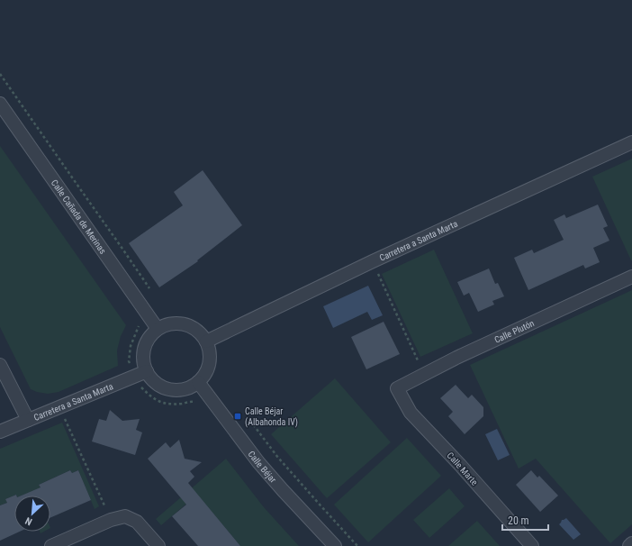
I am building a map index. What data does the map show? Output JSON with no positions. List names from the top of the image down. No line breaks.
{"streets":{"street":["Calle Cañada de Merinas","Carretera a Santa Marta","Calle Plutón","Calle Béjar","Calle Marte"]},"crossings":[["Calle Cañada de Merinas","Carretera a Santa Marta"],["Calle Cañada de Merinas","Calle Béjar"],["Carretera a Santa Marta","Calle Béjar"],["Calle Plutón","Calle Marte"]],"places":{"transit":["Calle Béjar (Albahonda IV)"]},"scale_bar":"20 m","north":"bottom left"}
